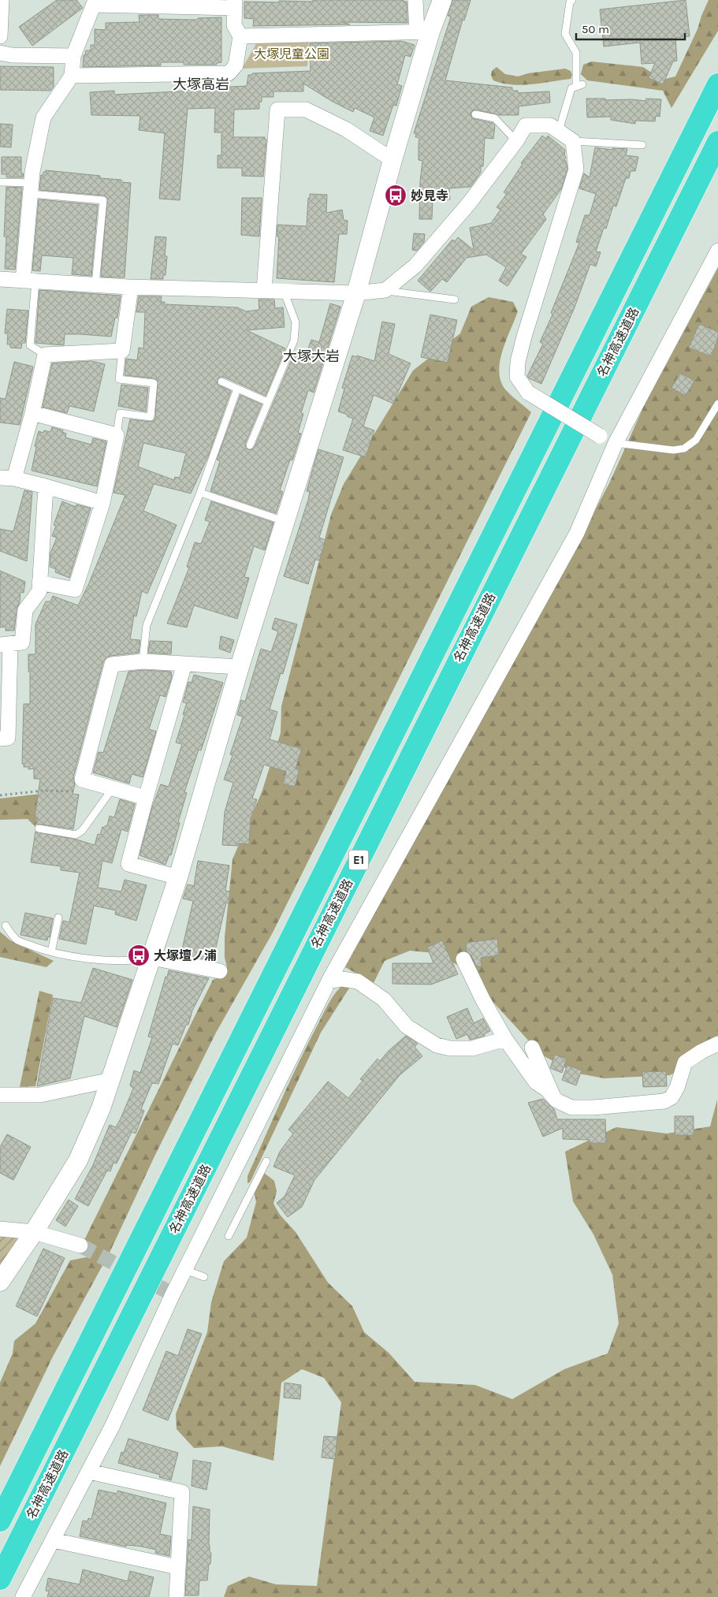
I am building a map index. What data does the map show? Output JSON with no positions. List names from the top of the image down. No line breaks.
{"streets":{"highway":["名神高速道路","E1"]},"districts":["大塚高岩","大塚大岩"],"parks":["大塚児童公園"],"places":{"bus stop":["妙見寺","大塚壇ノ浦"]},"scale_bar":"50 m"}
